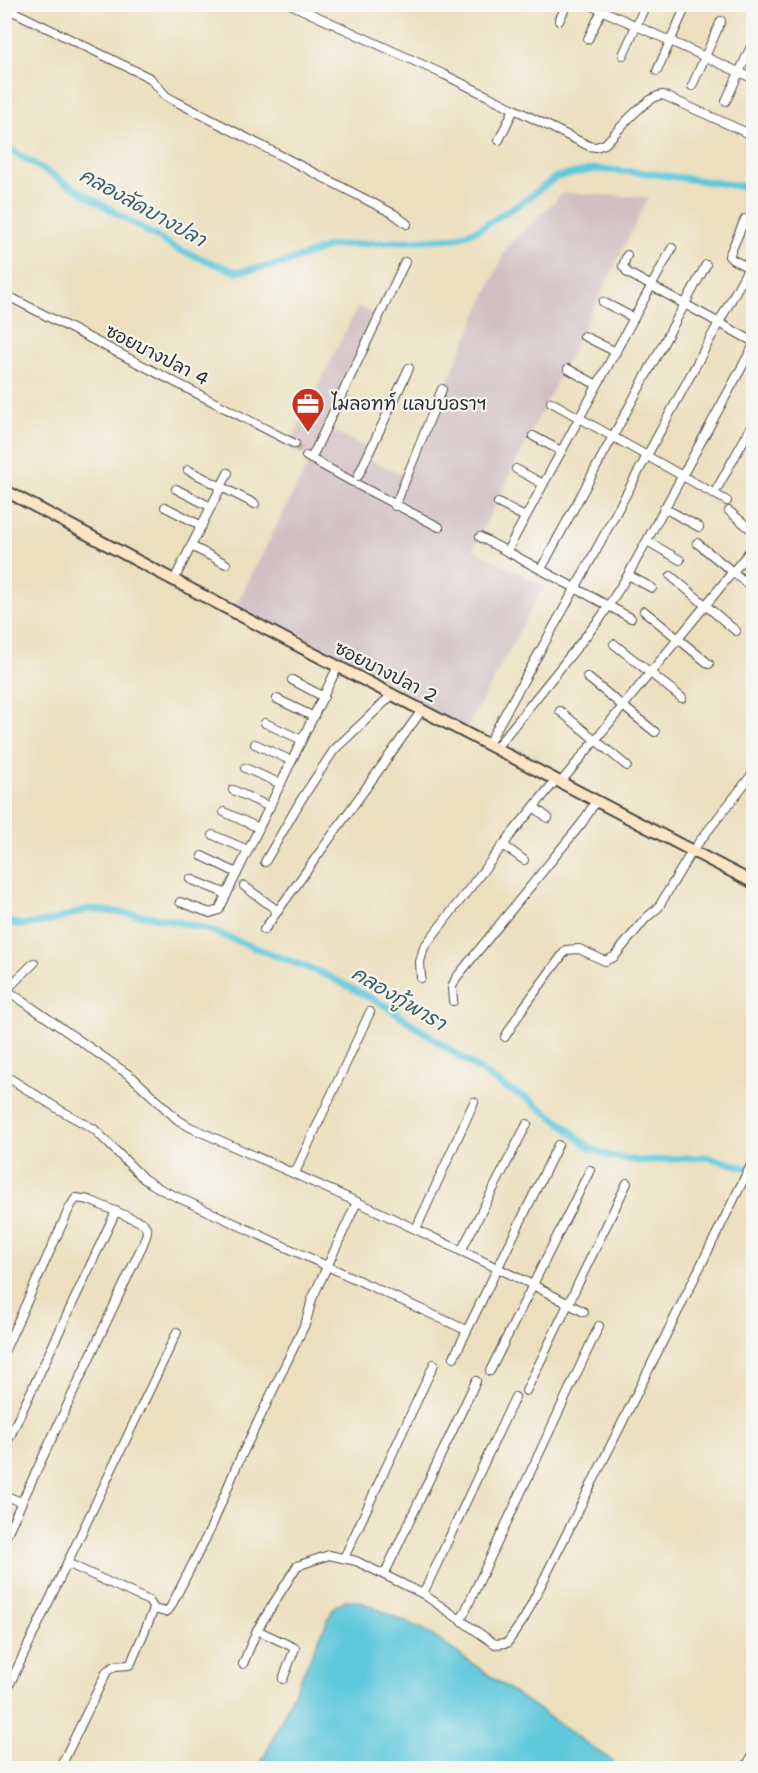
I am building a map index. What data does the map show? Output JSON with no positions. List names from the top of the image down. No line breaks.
{"streets":{"street":["ซอยบางปลา 4","ซอยบางปลา 2"]},"water":["คลองลัดบางปลา","คลองกู้พารา"],"places":{"office":["ไมลอทท์ แลบบอราฯ"]}}
